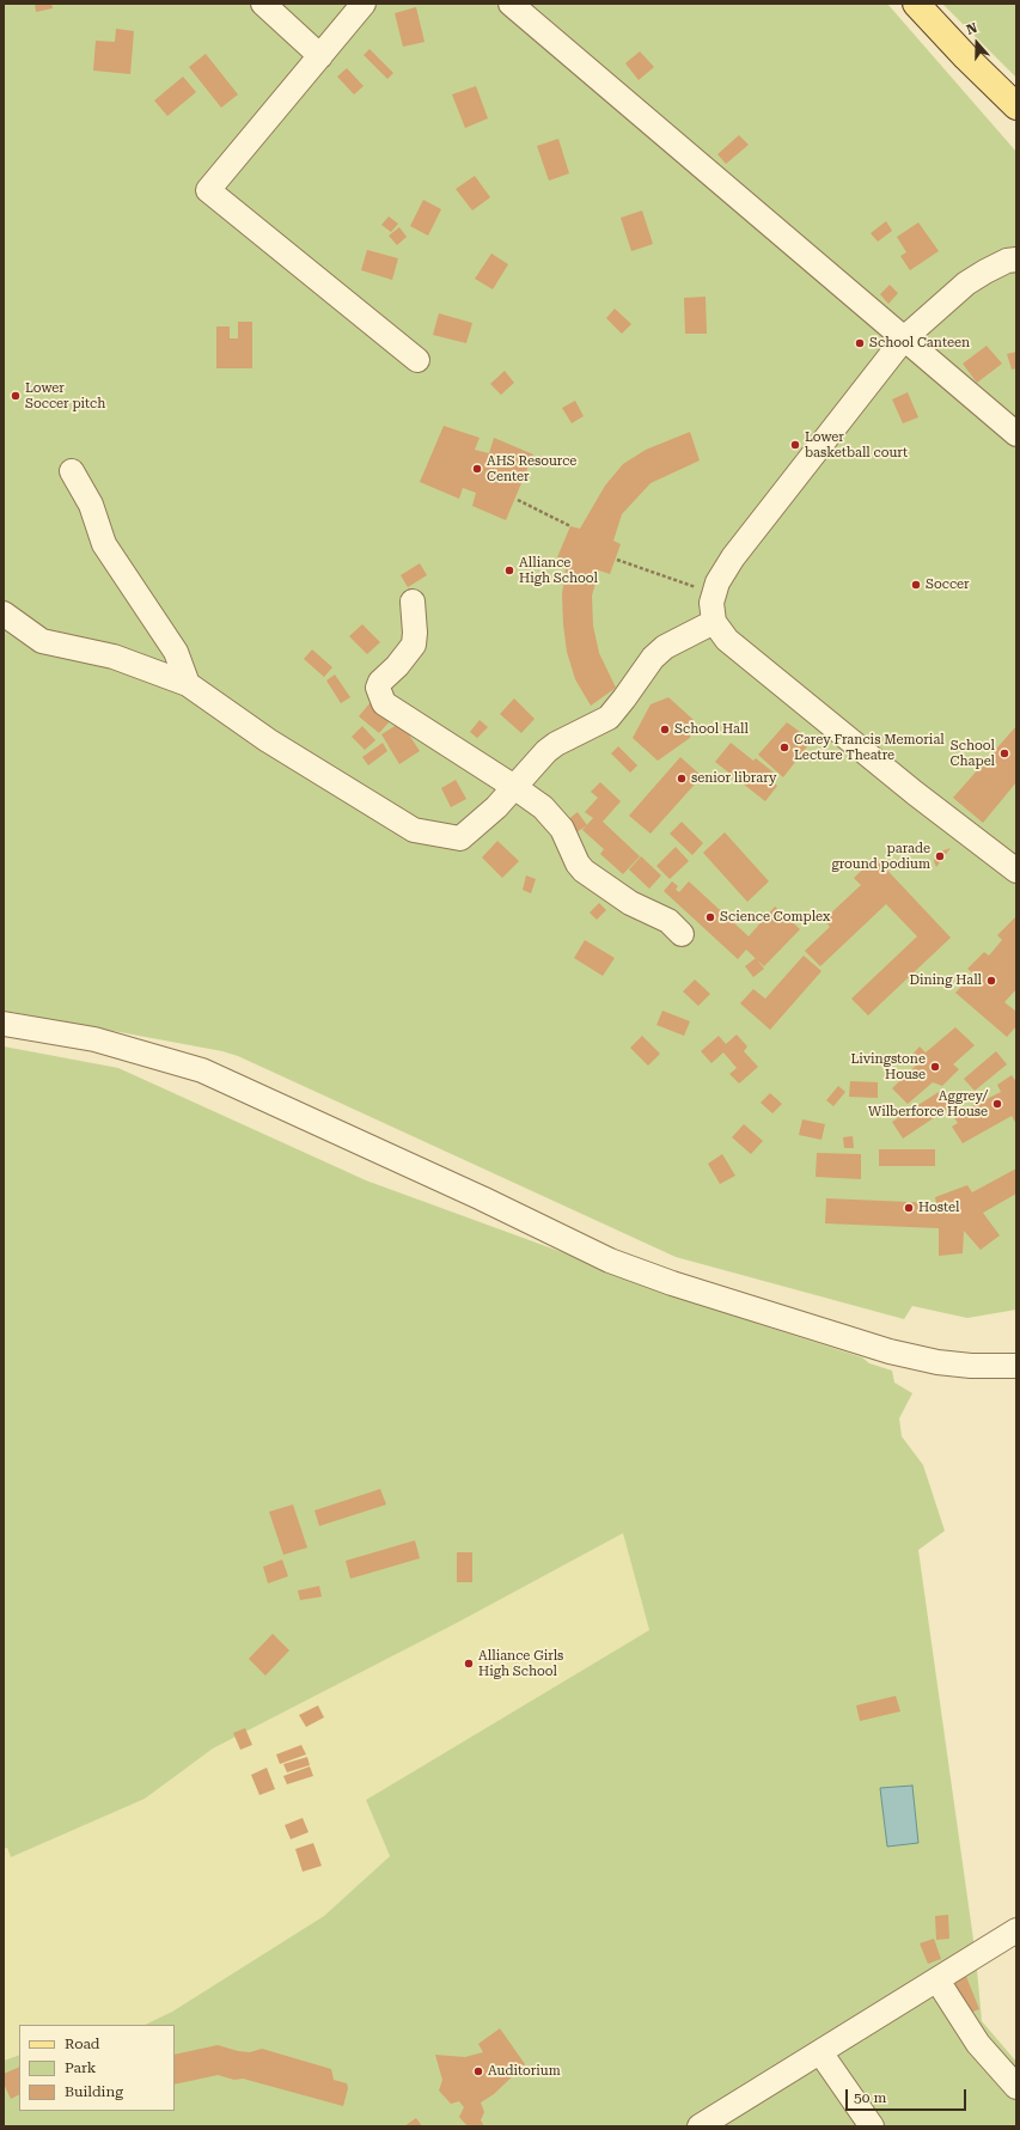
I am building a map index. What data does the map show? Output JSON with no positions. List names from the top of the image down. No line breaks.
{"places":["School Canteen","Lower Soccer pitch","Lower basketball court","AHS Resource Center","Alliance High School","Soccer","School Hall","Carey Francis Memorial Lecture Theatre","School Chapel","senior library","parade ground podium","Science Complex","Dining Hall","Livingstone House","Aggrey/ Wilberforce House","Hostel","Alliance Girls High School","Auditorium"],"legend":["Road","Park","Building"],"scale_bar":"50 m","north":"top"}
